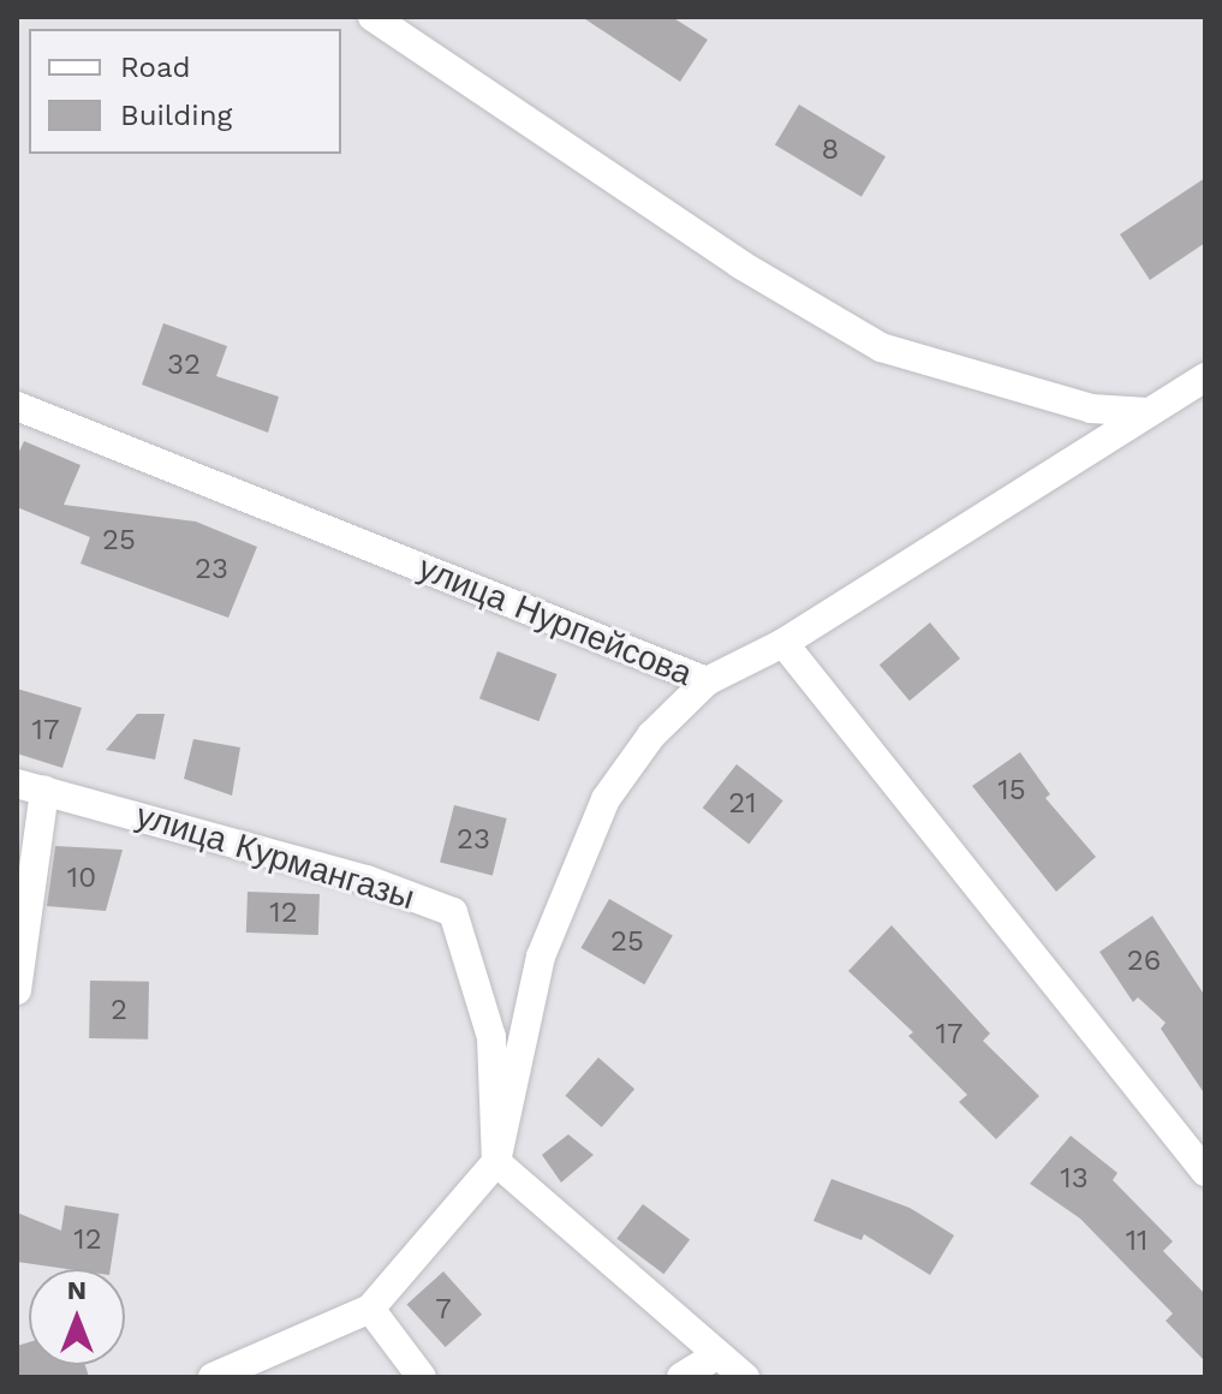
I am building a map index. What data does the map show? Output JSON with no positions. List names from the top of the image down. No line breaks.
{"streets":{"street":["улица Нурпейсова","улица Курмангазы"]},"house_numbers":["8","32","25","23","17","15","21","23","10","12","25","26","2","17","13","12","11","7"],"legend":["Road","Building"],"north":"top"}
